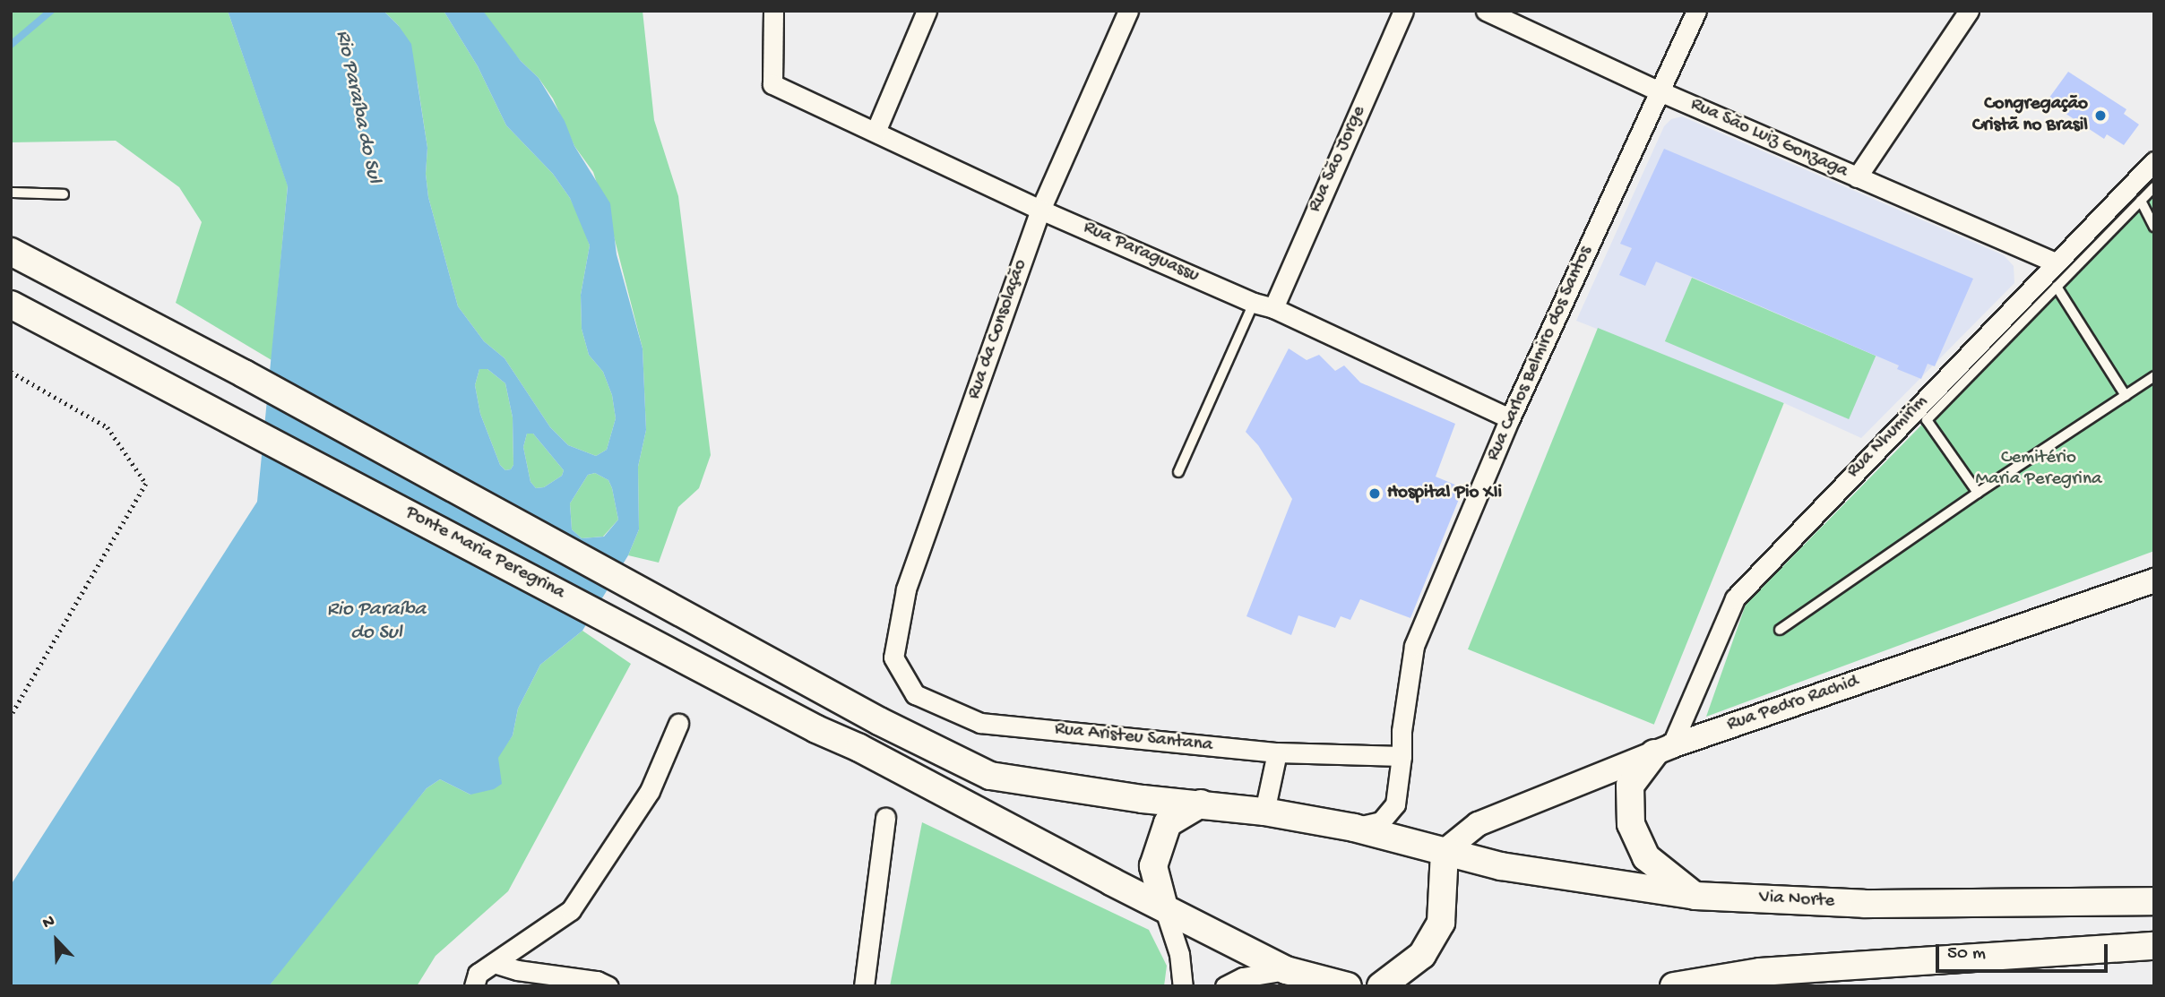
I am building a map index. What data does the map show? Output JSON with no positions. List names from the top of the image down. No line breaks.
{"streets":{"main road":["Ponte Maria Peregrina","Via Norte"],"street":["Rua São Luiz Gonzaga","Rua São Jorge","Rua Paraguassu","Rua da Consolação","Rua Carlos Belmiro dos Santos","Rua Nhumirim","Rua Pedro Rachid","Rua Aristeu Santana"]},"crossings":[["Rua São Luiz Gonzaga","Rua Carlos Belmiro dos Santos"],["Rua São Luiz Gonzaga","Rua Nhumirim"],["Rua São Jorge","Rua Paraguassu"],["Rua Paraguassu","Rua da Consolação"],["Rua Paraguassu","Rua Carlos Belmiro dos Santos"],["Rua da Consolação","Rua Aristeu Santana"],["Rua Carlos Belmiro dos Santos","Rua Aristeu Santana"],["Rua Carlos Belmiro dos Santos","Via Norte"],["Rua Nhumirim","Rua Pedro Rachid"],["Rua Pedro Rachid","Via Norte"]],"water":["Rio Paraíba do Sul"],"parks":["Cemitério Maria Peregrina"],"places":["Congregação Cristã no Brasil","Hospital Pio XIi"],"scale_bar":"50 m","north":"top left"}
